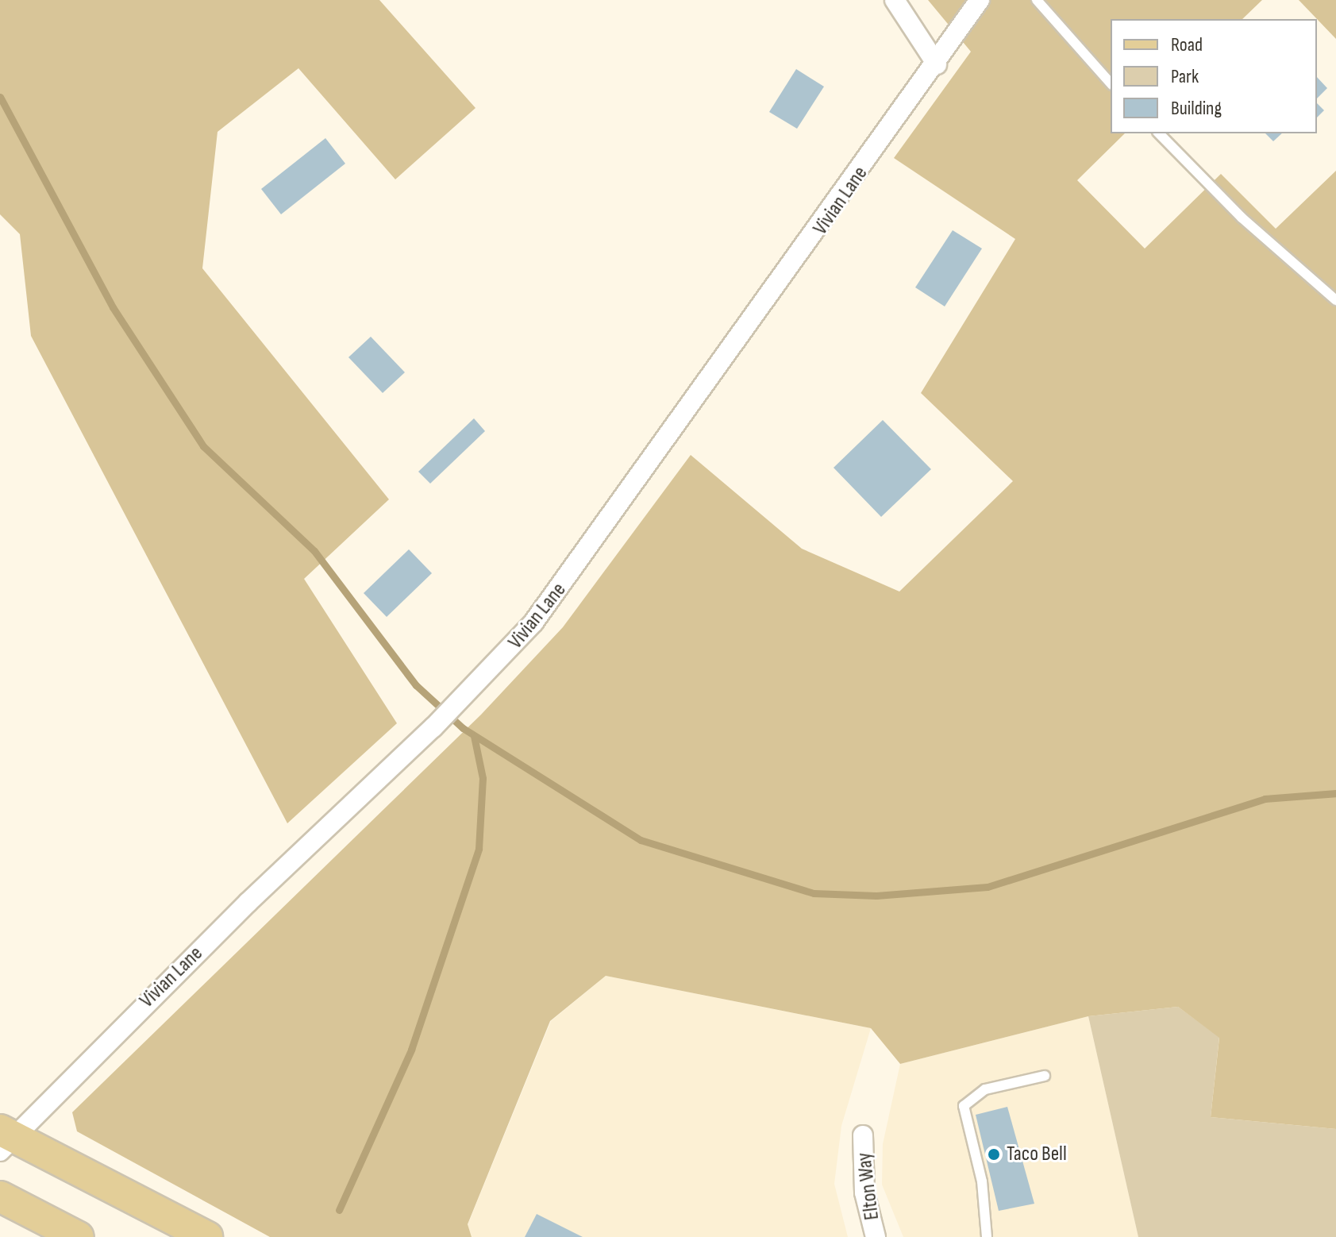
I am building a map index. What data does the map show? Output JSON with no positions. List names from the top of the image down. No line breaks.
{"streets":{"street":["Vivian Lane","Elton Way"]},"places":["Taco Bell"],"legend":["Road","Park","Building"]}
